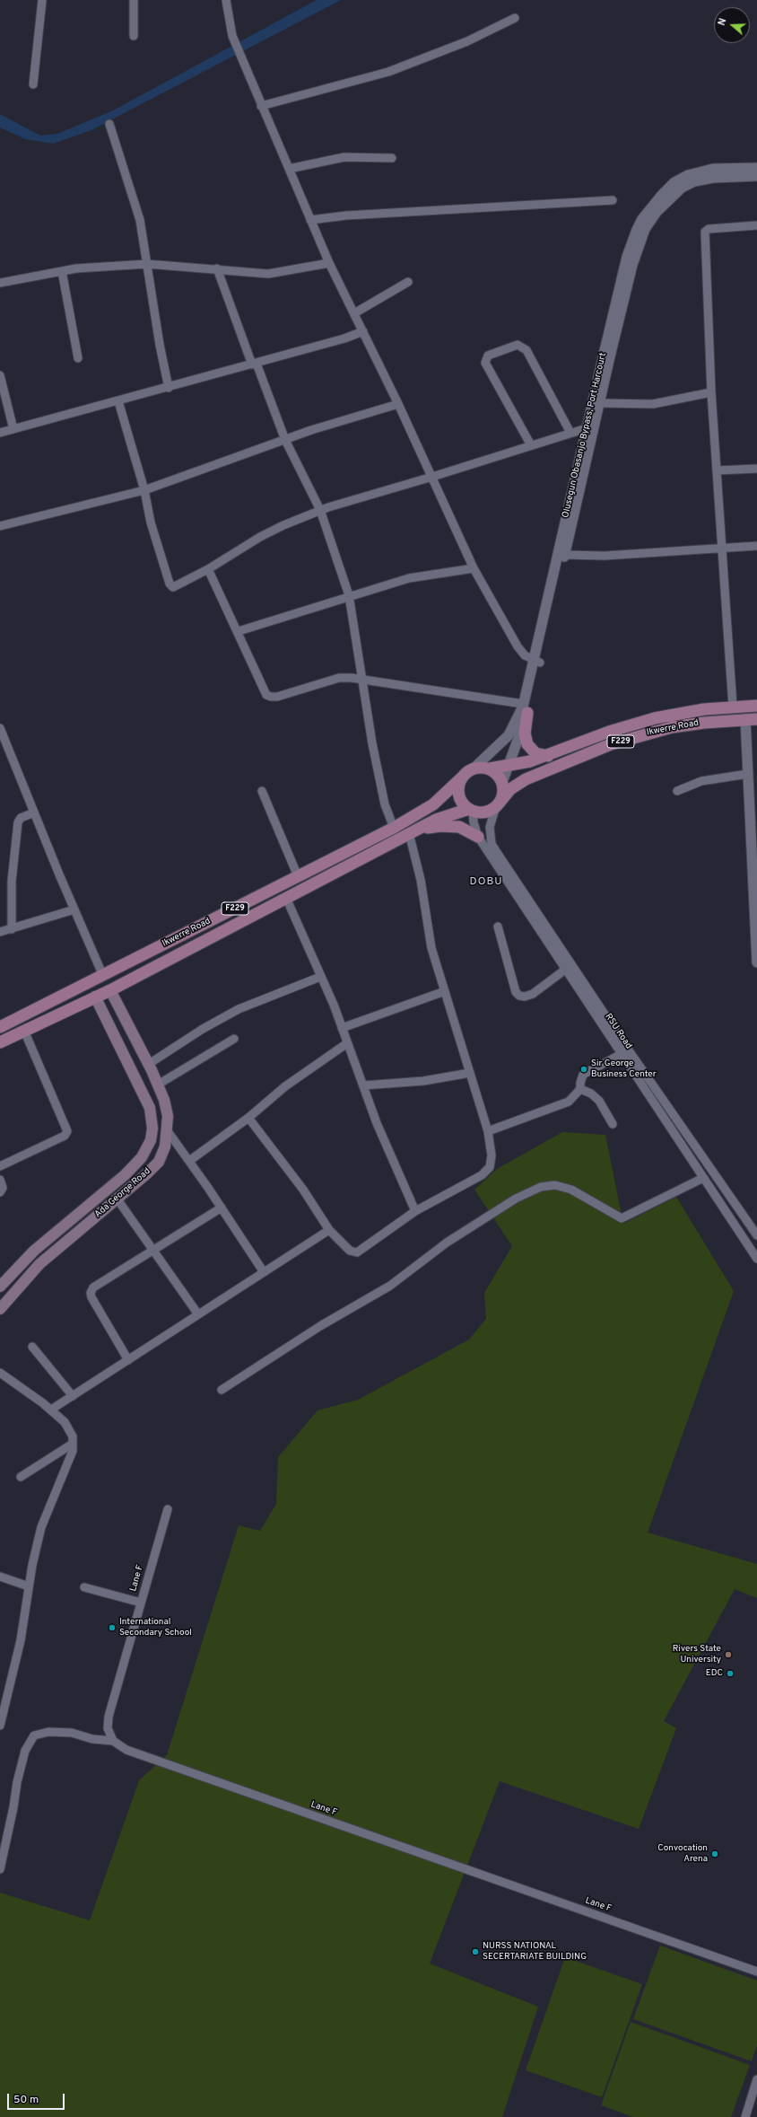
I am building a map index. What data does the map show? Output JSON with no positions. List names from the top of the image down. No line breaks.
{"streets":{"main road":["Ikwerre Road","F229","Ada George Road"],"street":["Olusegun Obasanjo Bypass, Port Harcourt","RSU Road","Lane F"]},"crossings":[["Olusegun Obasanjo Bypass, Port Harcourt","Ikwerre Road"],["Olusegun Obasanjo Bypass, Port Harcourt","F229"],["Olusegun Obasanjo Bypass, Port Harcourt","RSU Road"],["Ikwerre Road","F229"],["Ikwerre Road","RSU Road"],["Ikwerre Road","Ada George Road"],["F229","RSU Road"]],"districts":["DOBU"],"places":["Sir George Business Center","International Secondary School","Rivers State University","EDC","Convocation Arena","NURSS NATIONAL SECERTARIATE BUILDING"],"scale_bar":"50 m","north":"left"}
